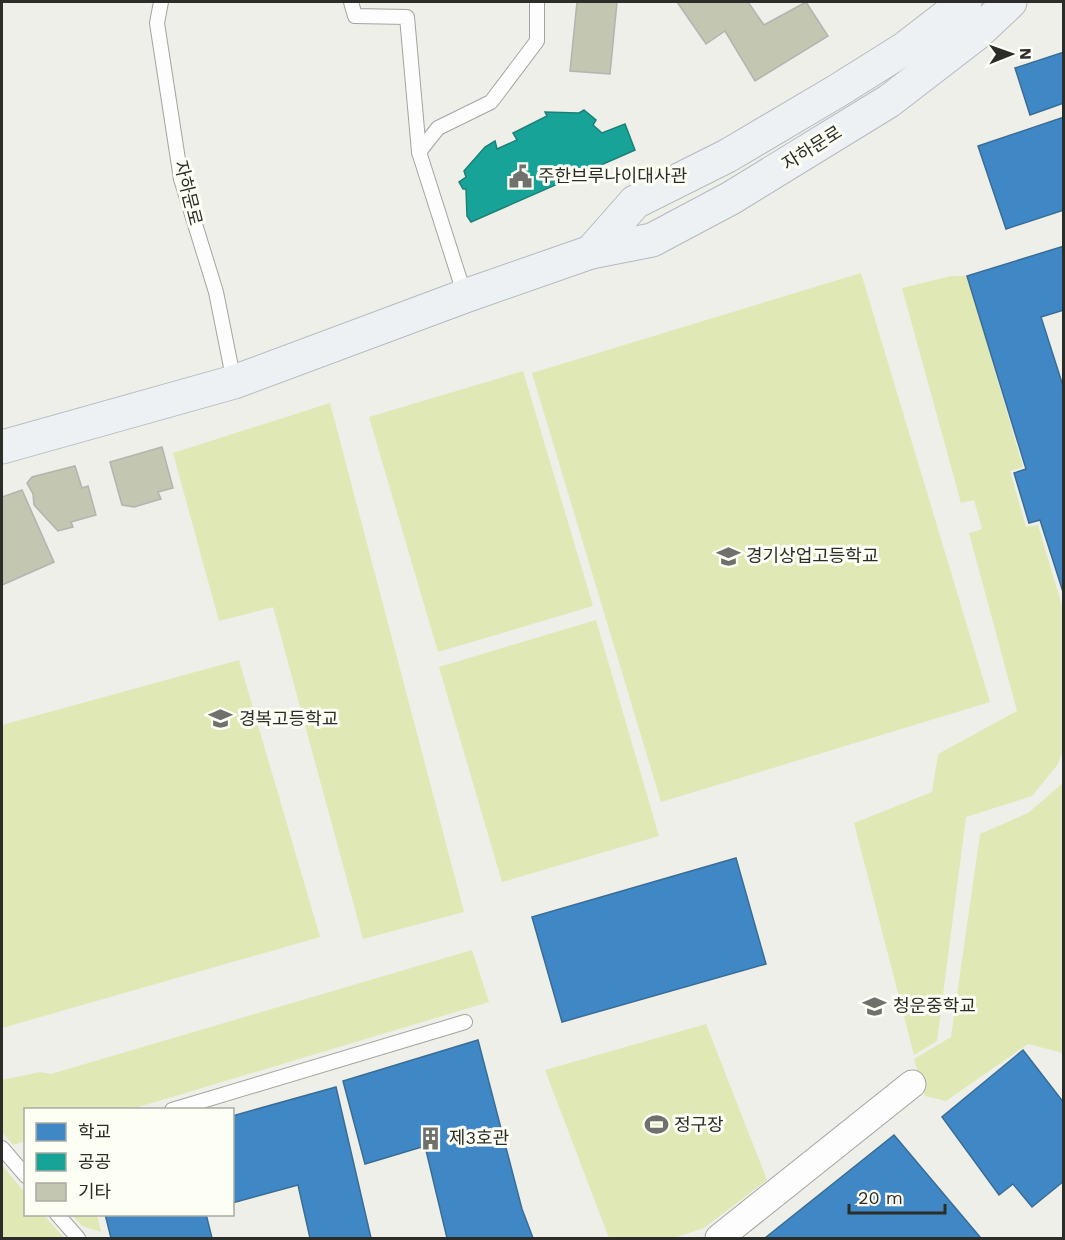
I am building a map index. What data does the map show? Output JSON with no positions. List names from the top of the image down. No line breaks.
{"streets":{"main road":["자하문로"]},"places":{"public building":["주한브루나이대사관"],"school or university":["경기상업고등학교","경복고등학교","청운중학교"],"sports":["정구장"],"building":["제3호관"]},"legend":["학교","공공","기타"],"scale_bar":"20 m","north":"right"}
